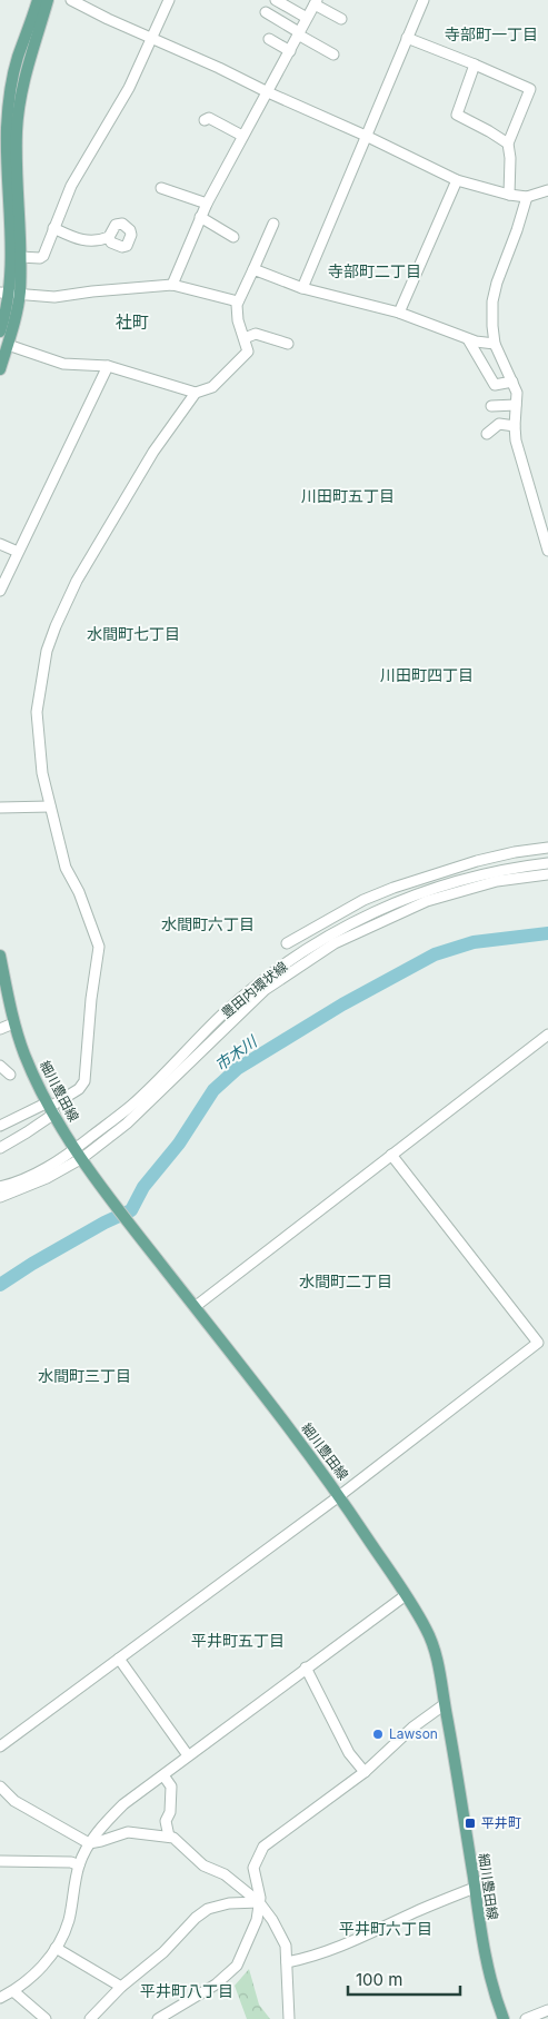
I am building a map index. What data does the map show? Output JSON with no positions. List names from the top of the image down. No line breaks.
{"streets":{"main road":["細川豊田線"],"street":["豊田内環状線"]},"crossings":[["豊田内環状線","細川豊田線"]],"districts":["寺部町一丁目","寺部町二丁目","社町","川田町五丁目","水間町七丁目","川田町四丁目","水間町六丁目","水間町二丁目","水間町三丁目","平井町五丁目","平井町六丁目","平井町八丁目"],"water":["市木川"],"places":{"other":["Lawson"],"transit":["平井町"]},"scale_bar":"100 m"}
